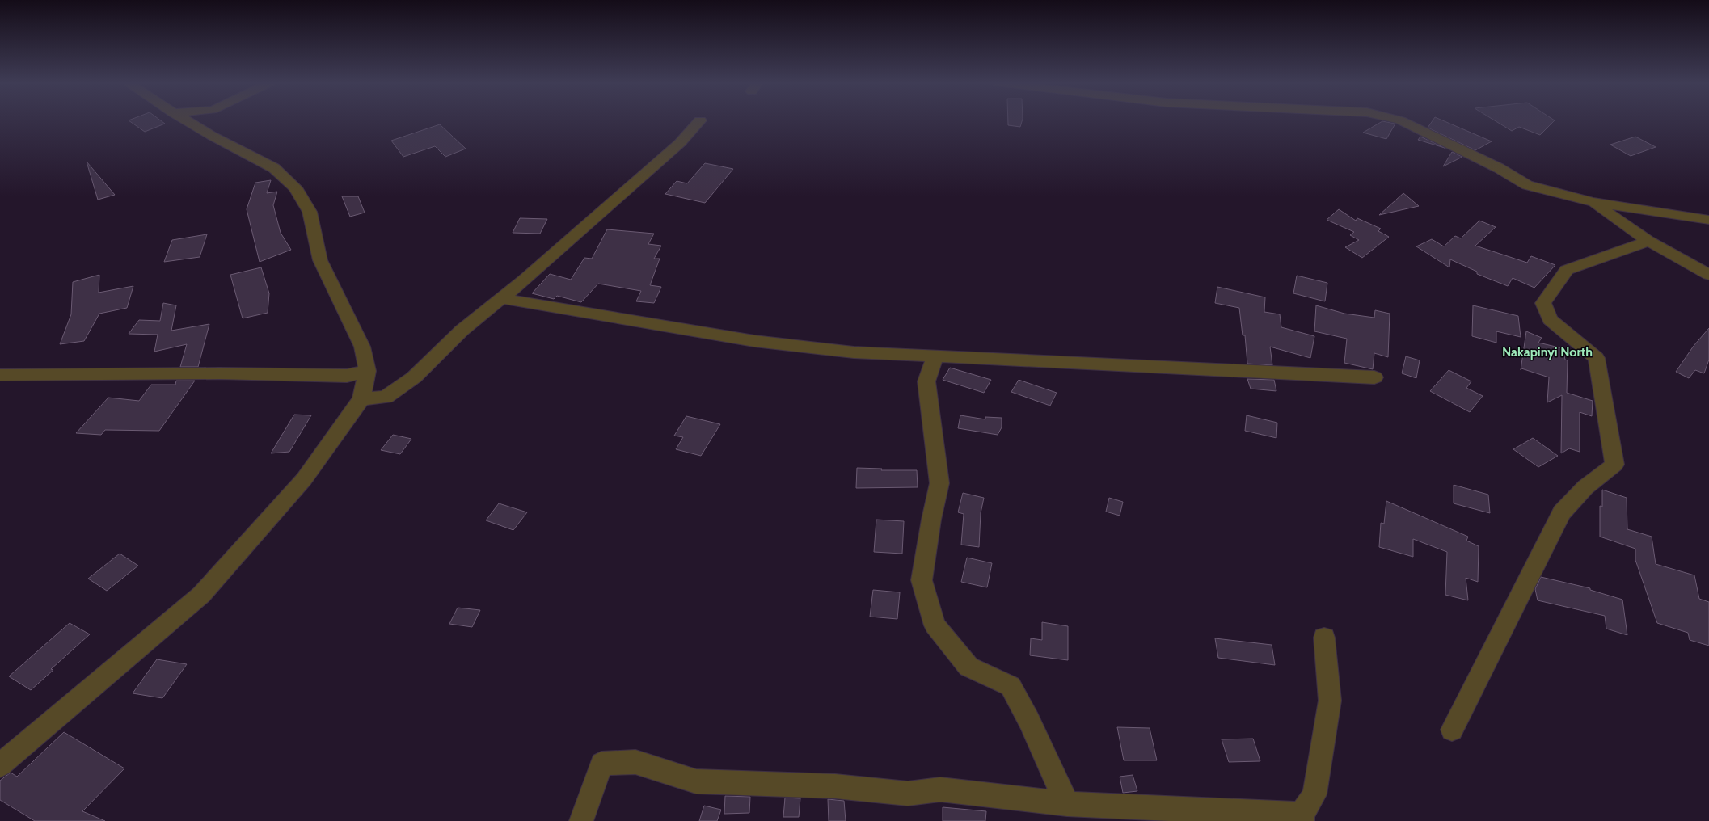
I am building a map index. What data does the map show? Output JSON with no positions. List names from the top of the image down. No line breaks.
{"districts":["Nakapinyi North"]}
